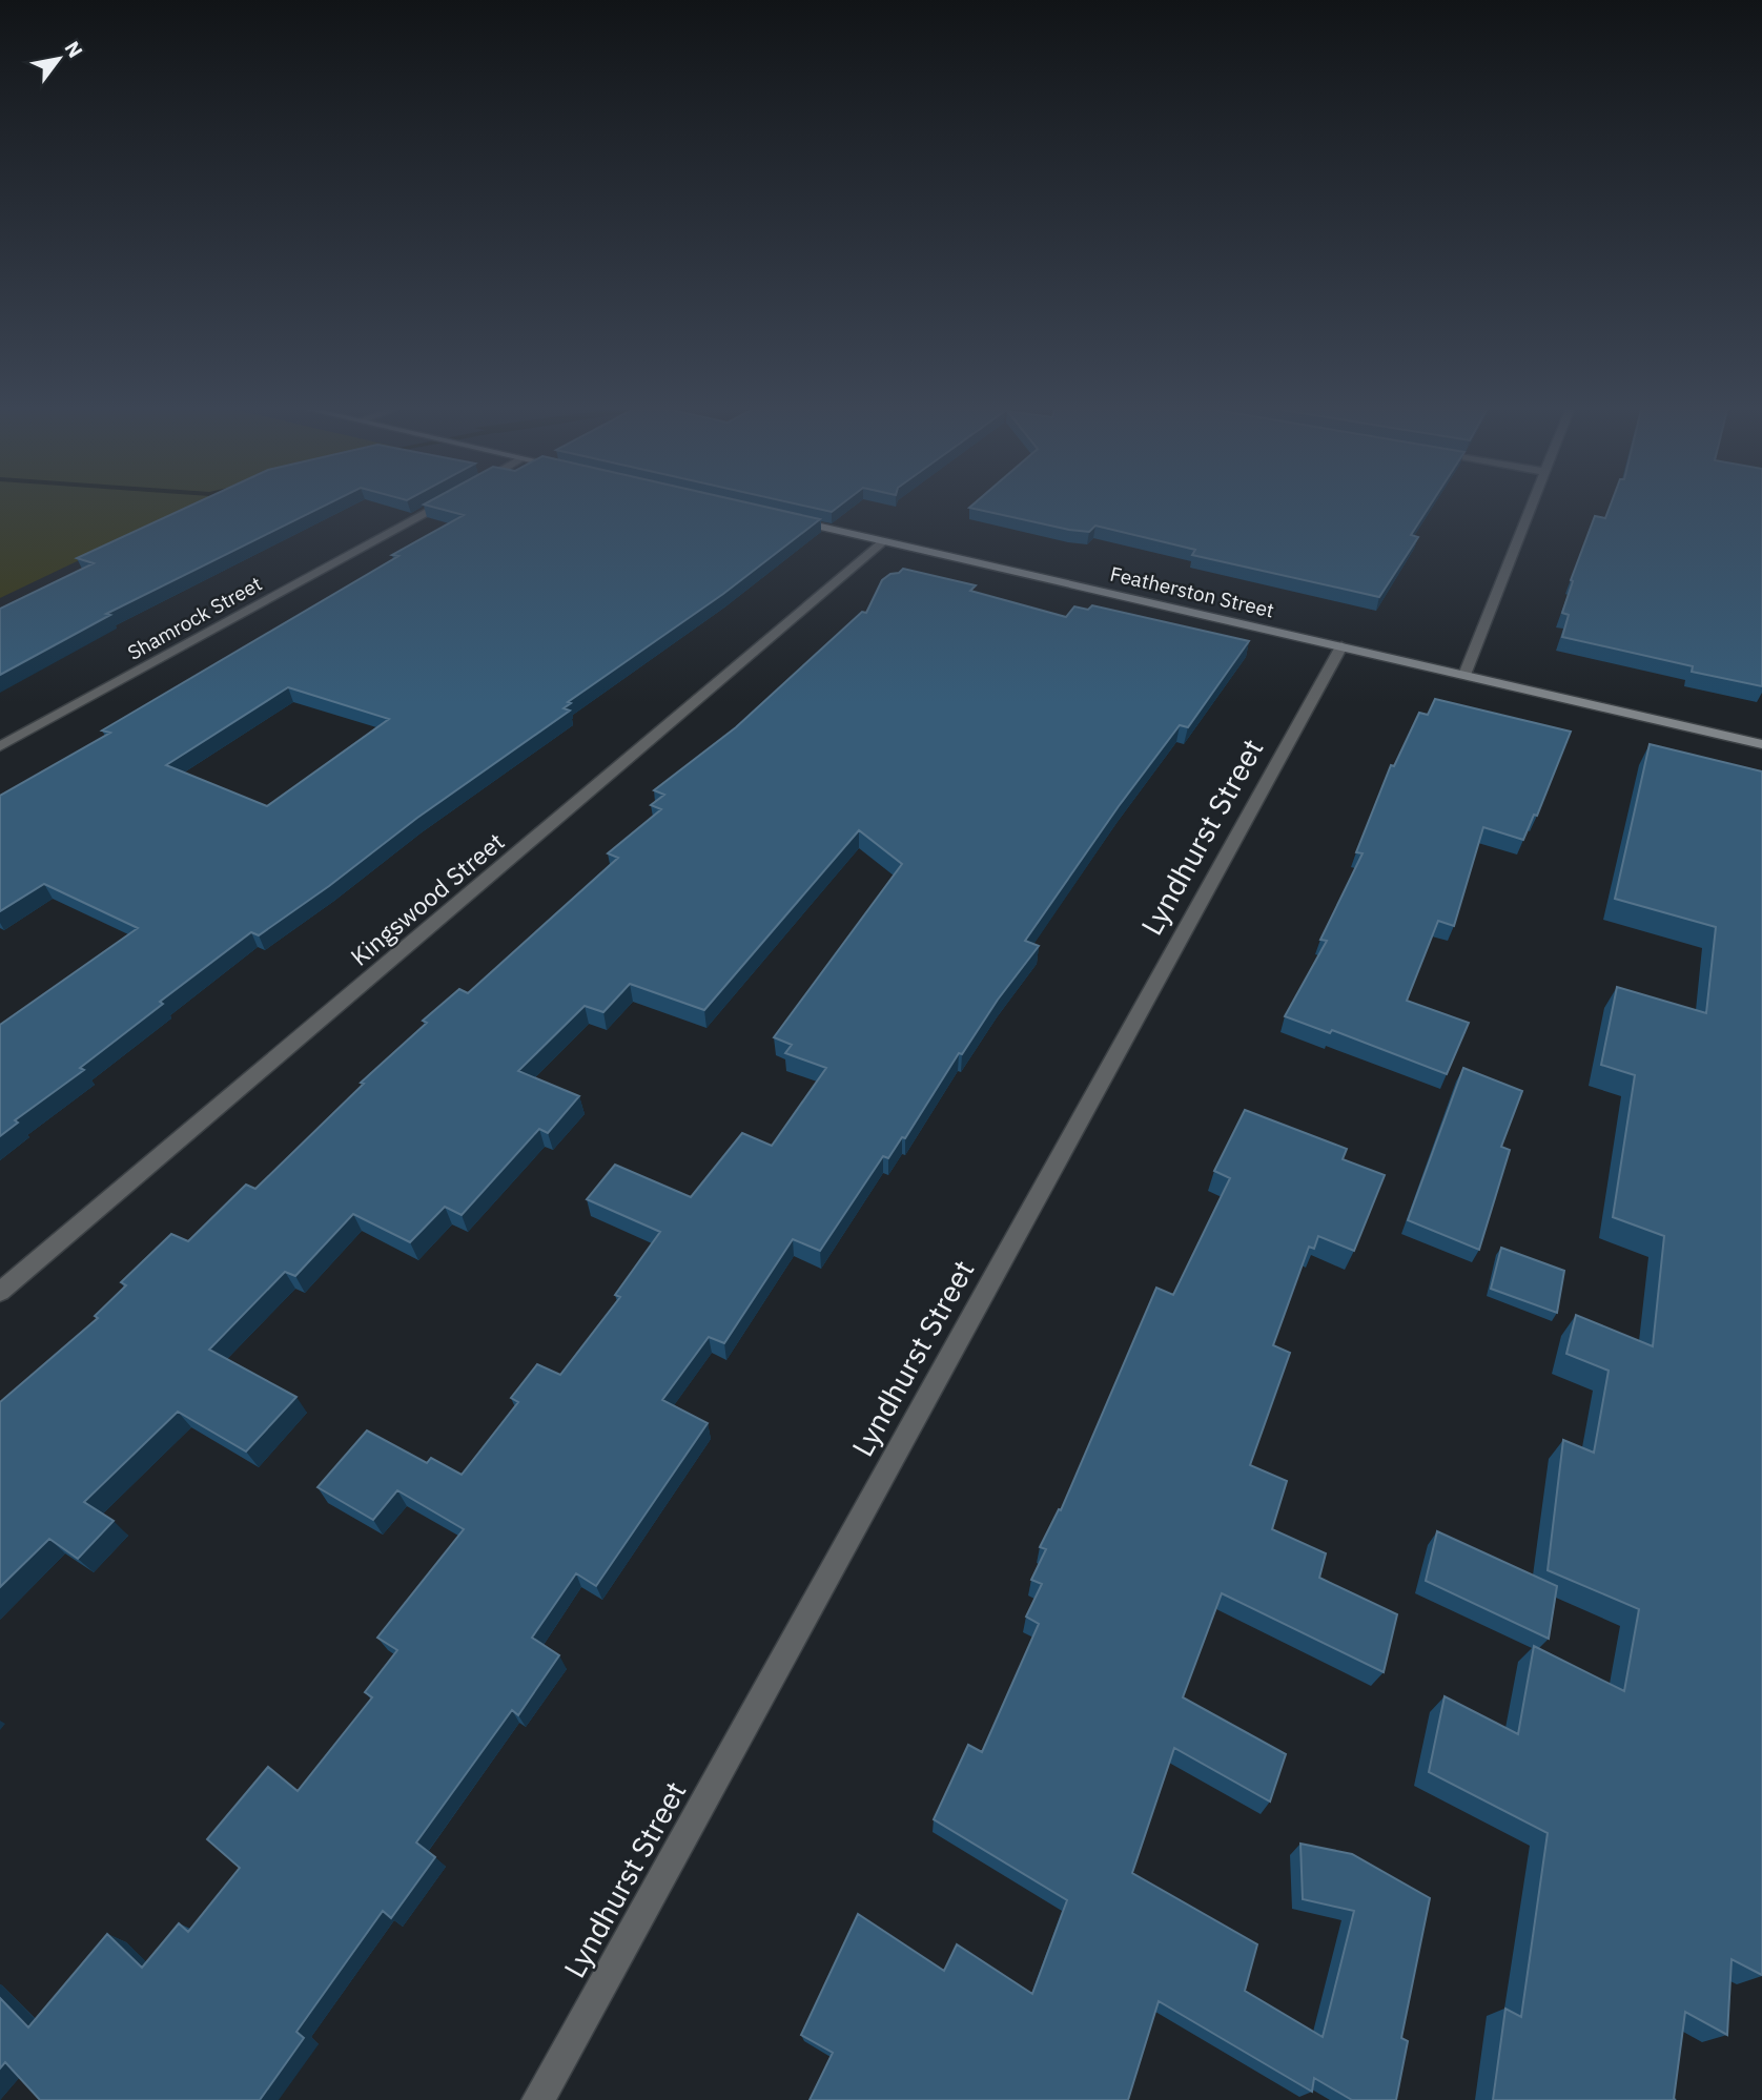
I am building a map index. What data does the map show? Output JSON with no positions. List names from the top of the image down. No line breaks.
{"streets":{"main road":["Featherston Street"],"street":["Shamrock Street","Lyndhurst Street","Kingswood Street"]},"crossings":[["Featherston Street","Lyndhurst Street"],["Featherston Street","Kingswood Street"]],"north":"top right"}
